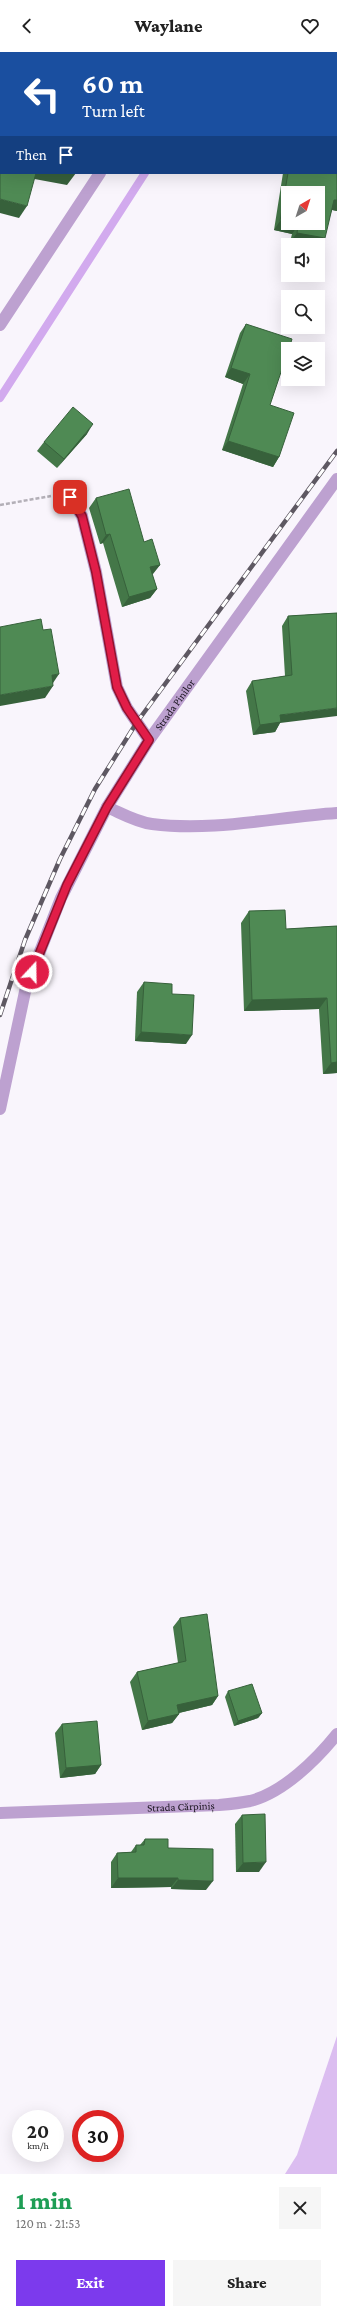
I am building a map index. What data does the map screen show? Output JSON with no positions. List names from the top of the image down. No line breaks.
{"streets":{"street":["Strada Pinilor","Strada Cărpiniș"]},"north":"top right","page":{"header":"Waylane","turn":["60 m","Turn left"],"then":"Then","speed":"20 km/h","limit":"30","heading":["1 min","120 m · 21:53"],"buttons":["Exit","Share"]}}
